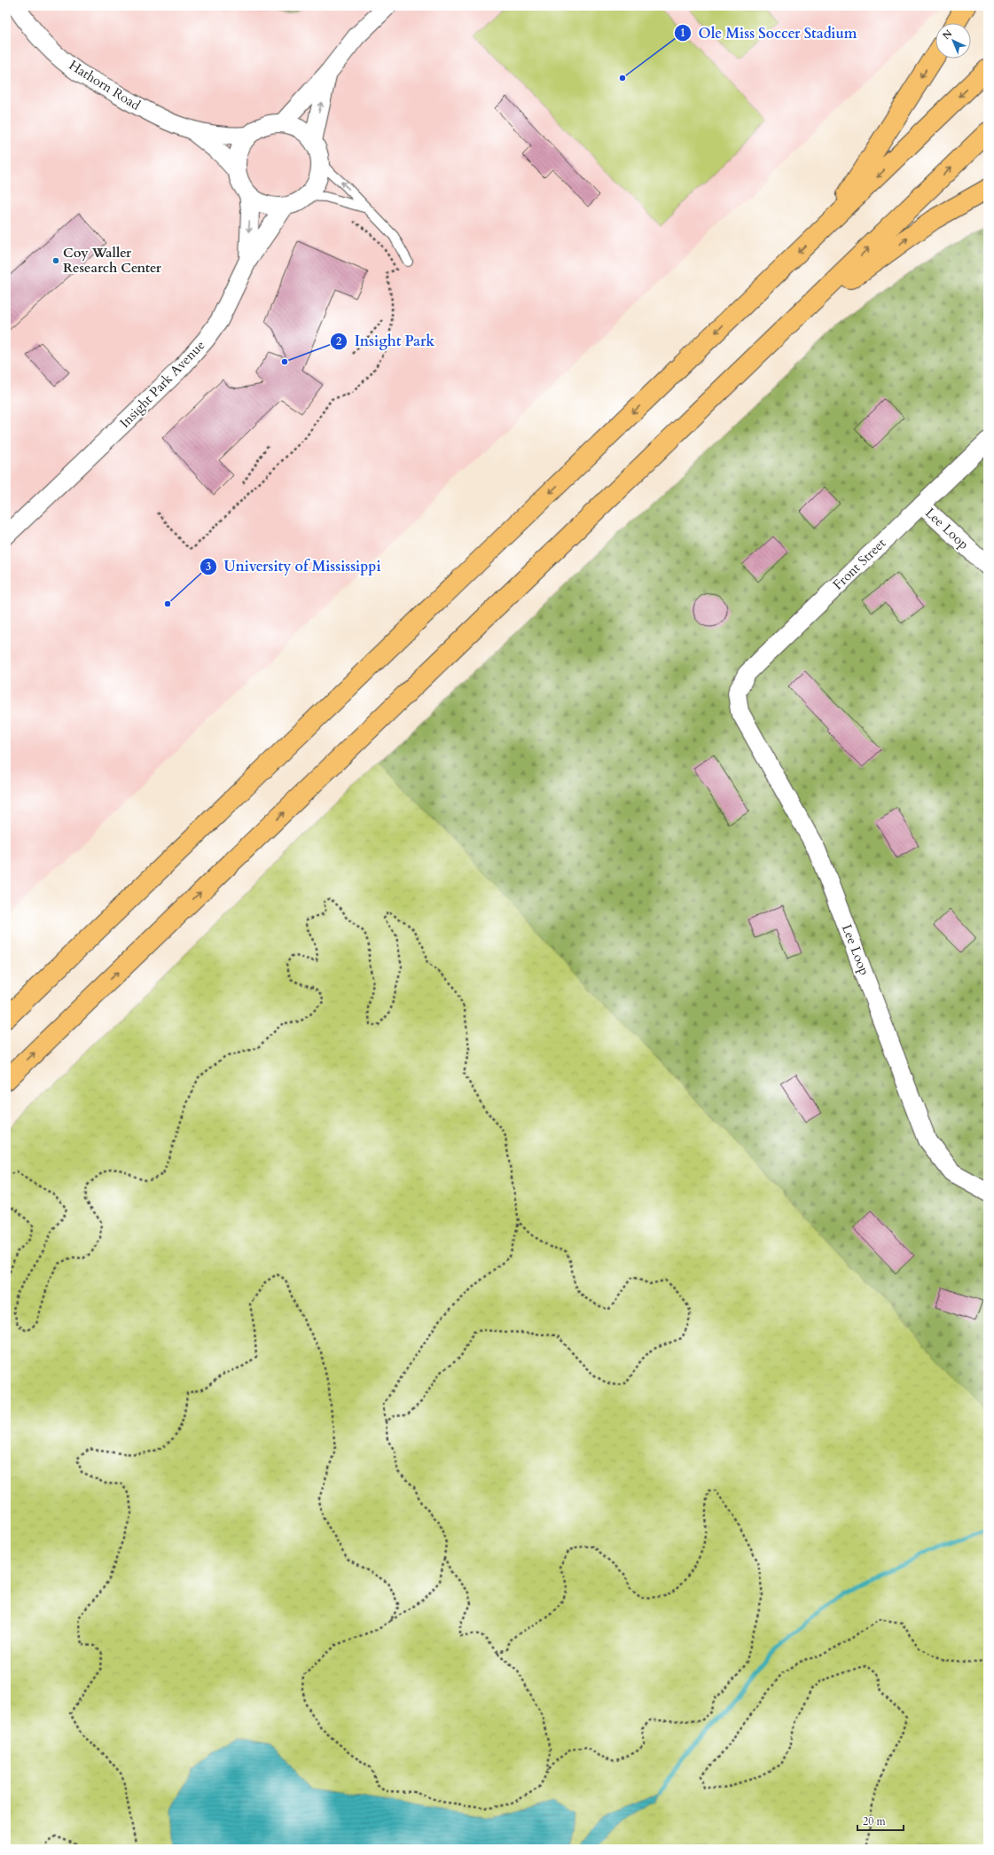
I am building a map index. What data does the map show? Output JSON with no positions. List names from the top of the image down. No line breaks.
{"streets":{"street":["Hathorn Road","Insight Park Avenue","Lee Loop","Front Street"]},"crossings":[["Hathorn Road","Insight Park Avenue"],["Lee Loop","Front Street"]],"places":["Ole Miss Soccer Stadium","Coy Waller Research Center","Insight Park","University of Mississippi"],"scale_bar":"20 m","north":"top left"}
